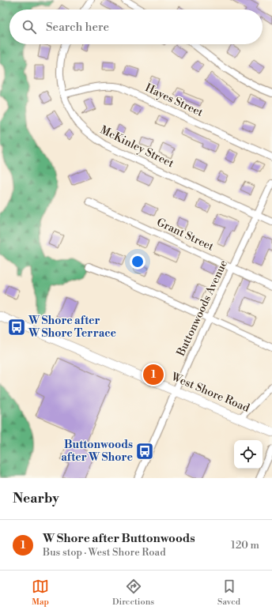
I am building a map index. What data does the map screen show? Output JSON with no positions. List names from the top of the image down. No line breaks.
{"streets":{"main road":["West Shore Road"],"street":["Hayes Street","McKinley Street","Grant Street","Buttonwoods Avenue"]},"crossings":[["Hayes Street","McKinley Street"],["McKinley Street","Buttonwoods Avenue"],["Grant Street","Buttonwoods Avenue"],["Buttonwoods Avenue","West Shore Road"]],"places":{"bus stop":["W Shore after W Shore Terrace","Buttonwoods after W Shore"]},"page":{"search":"Search here","pins":"1","heading":"Nearby","list":[{"mark":"1","name":"W Shore after Buttonwoods","note":"Bus stop · West Shore Road","value":"120 m"}],"nav":["Map","Directions","Saved"]}}
